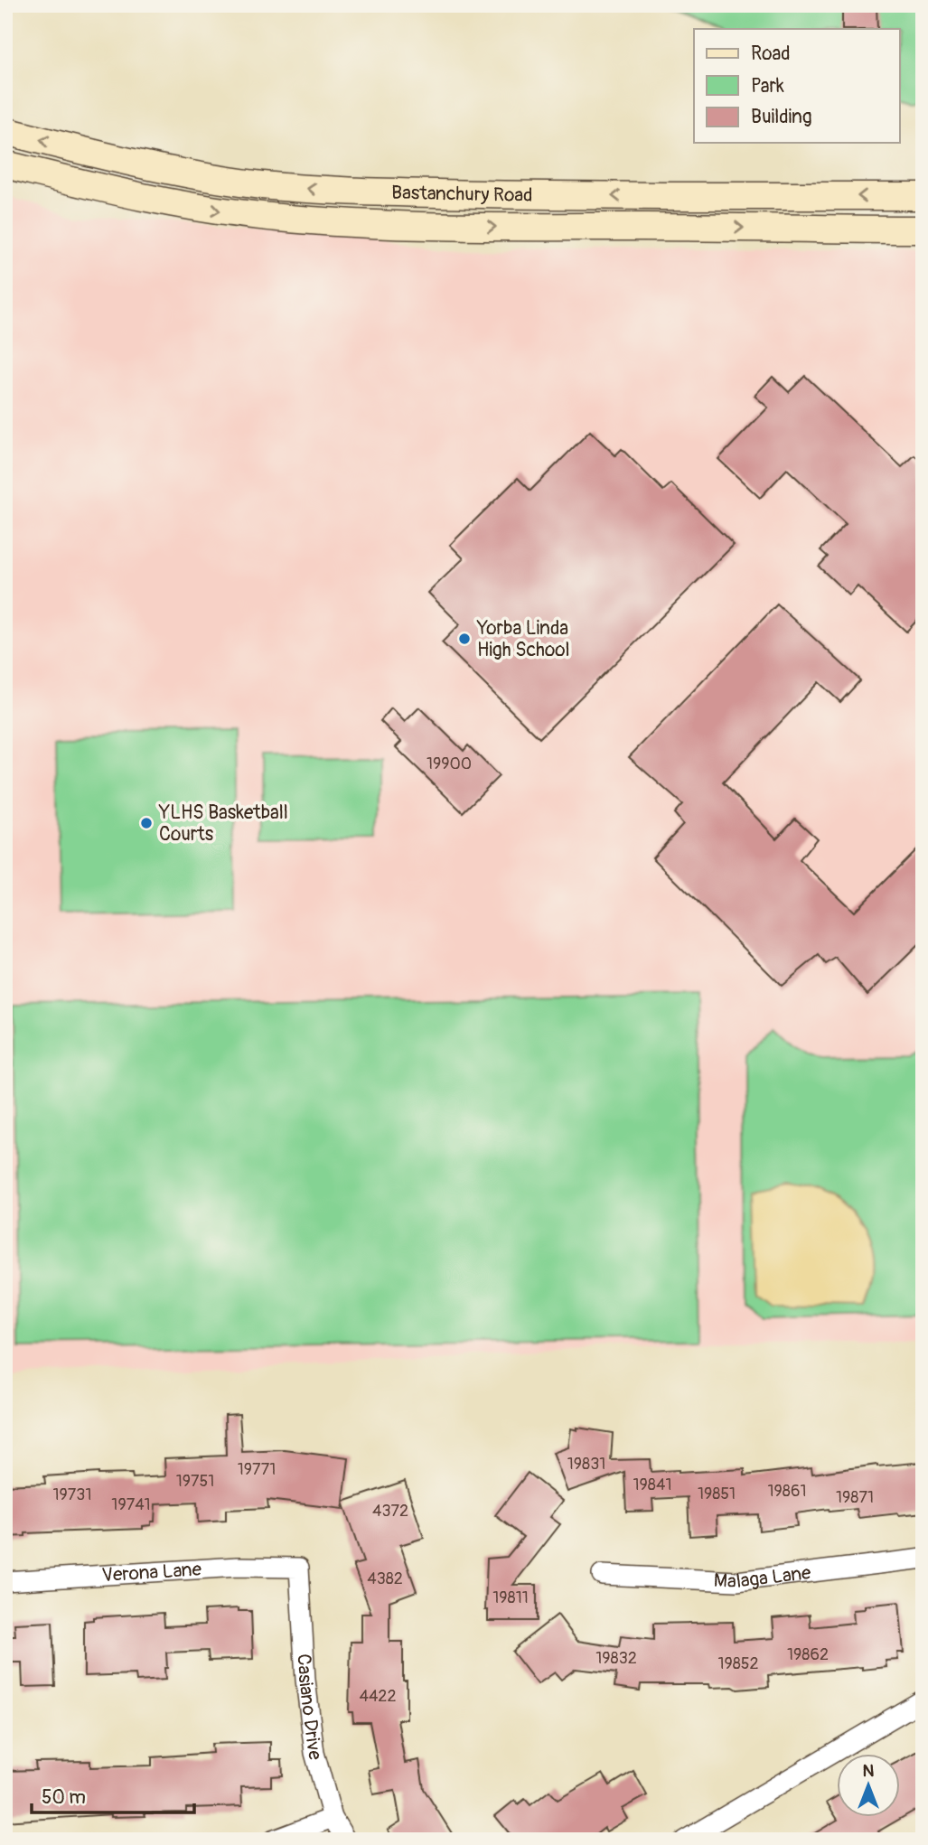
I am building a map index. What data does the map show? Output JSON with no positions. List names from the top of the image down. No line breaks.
{"streets":{"main road":["Bastanchury Road"],"street":["Verona Lane","Malaga Lane","Casiano Drive"]},"crossings":[["Verona Lane","Casiano Drive"]],"places":["Yorba Linda High School","YLHS Basketball Courts"],"house_numbers":["19900","19831","19771","19751","19841","19861","19851","19731","19871","19741","4372","4382","19811","19862","19832","19852","4422"],"legend":["Road","Park","Building"],"scale_bar":"50 m","north":"top"}
